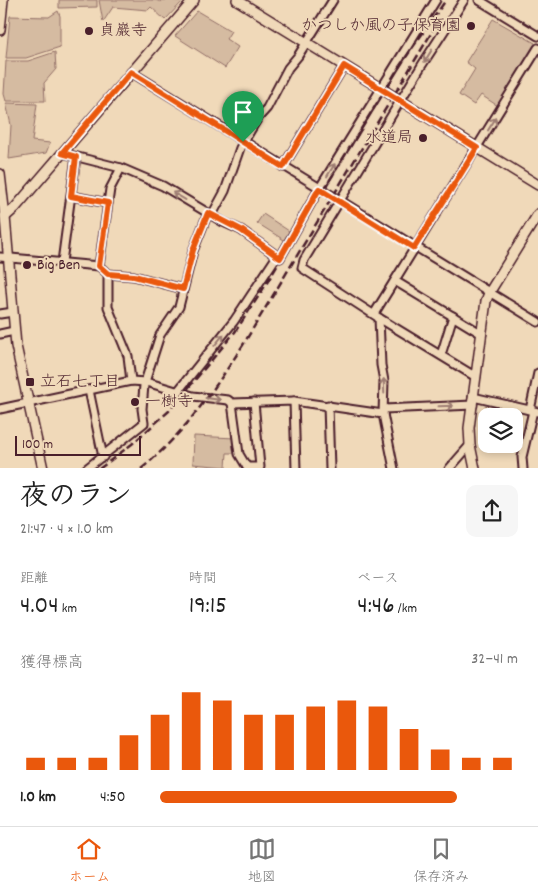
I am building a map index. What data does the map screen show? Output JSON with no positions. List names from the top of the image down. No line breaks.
{"places":{"other":["かつしか風の子保育園","貞巖寺","水道局","Big Ben","一樹寺"],"transit":["立石七丁目"]},"scale_bar":"100 m","page":{"scale":"100 m","heading":["夜のラン","21:47 · 4 × 1.0 km"],"stats":[["距離","4.04 km"],["時間","19:15"],["ペース","4:46 /km"]],"chart":["獲得標高","32–41 m"],"list":[{"name":"1.0 km","note":"4:50"}],"tabs":["ホーム","地図","保存済み"]}}
